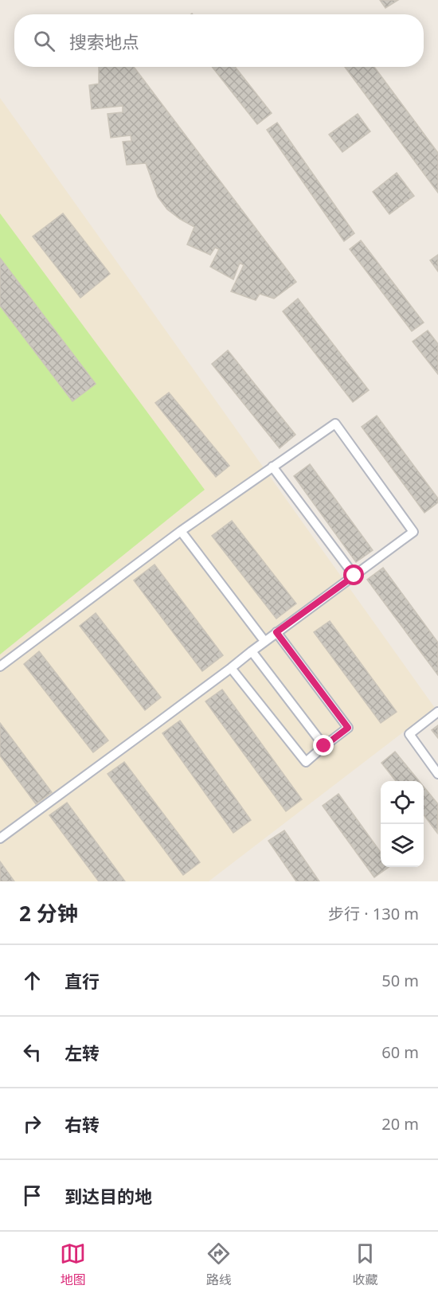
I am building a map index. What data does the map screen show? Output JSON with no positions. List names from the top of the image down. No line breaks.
{"page":{"search":"搜索地点","heading":["2 分钟","步行 · 130 m"],"list":[["直行","50 m"],["左转","60 m"],["右转","20 m"],"到达目的地"],"nav":["地图","路线","收藏"]}}
